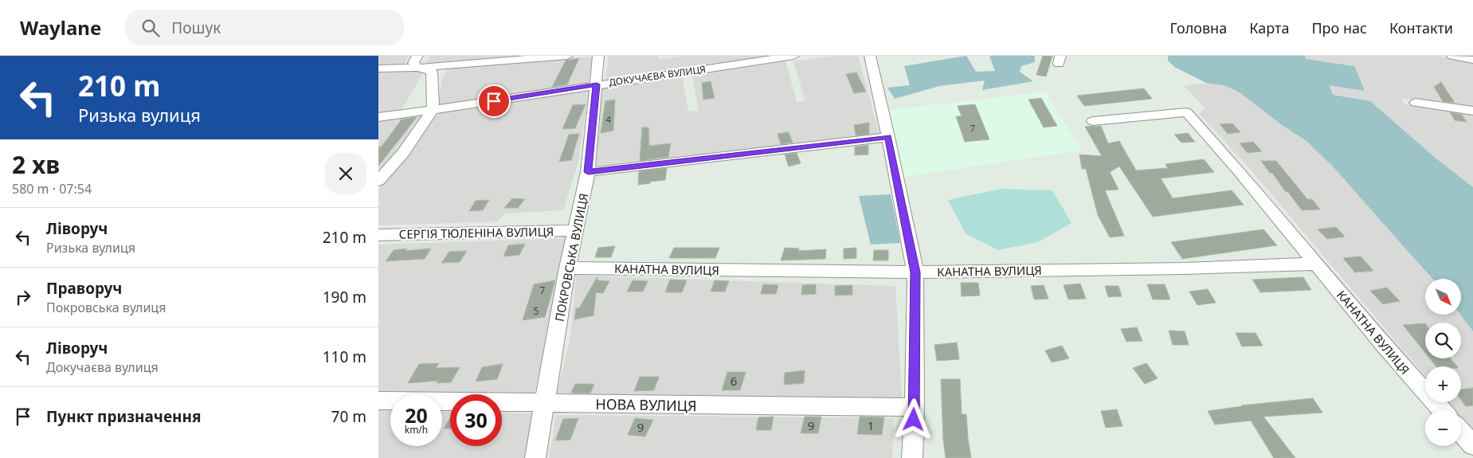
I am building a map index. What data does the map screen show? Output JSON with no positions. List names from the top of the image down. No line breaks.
{"streets":{"street":["ДОКУЧАЄВА ВУЛИЦЯ","СЕРГІЯ ТЮЛЕНІНА ВУЛИЦЯ","ПОКРОВСЬКА ВУЛИЦЯ","КАНАТНА ВУЛИЦЯ","НОВА ВУЛИЦЯ"]},"crossings":[["ДОКУЧАЄВА ВУЛИЦЯ","ПОКРОВСЬКА ВУЛИЦЯ"],["СЕРГІЯ ТЮЛЕНІНА ВУЛИЦЯ","ПОКРОВСЬКА ВУЛИЦЯ"],["ПОКРОВСЬКА ВУЛИЦЯ","КАНАТНА ВУЛИЦЯ"],["ПОКРОВСЬКА ВУЛИЦЯ","НОВА ВУЛИЦЯ"]],"house_numbers":["4","7","7","5","6","9","1","9"],"north":"bottom right","page":{"header":"Waylane","search":"Пошук","nav":["Головна","Карта","Про нас","Контакти"],"turn":["210 m","Ризька вулиця"],"heading":["2 хв","580 m · 07:54"],"list":[{"name":"Ліворуч","note":"Ризька вулиця","value":"210 m"},{"name":"Праворуч","note":"Покровська вулиця","value":"190 m"},{"name":"Ліворуч","note":"Докучаєва вулиця","value":"110 m"},{"name":"Пункт призначення","value":"70 m"}],"map_buttons":["+","−"],"speed":"20 km/h","limit":"30"}}
